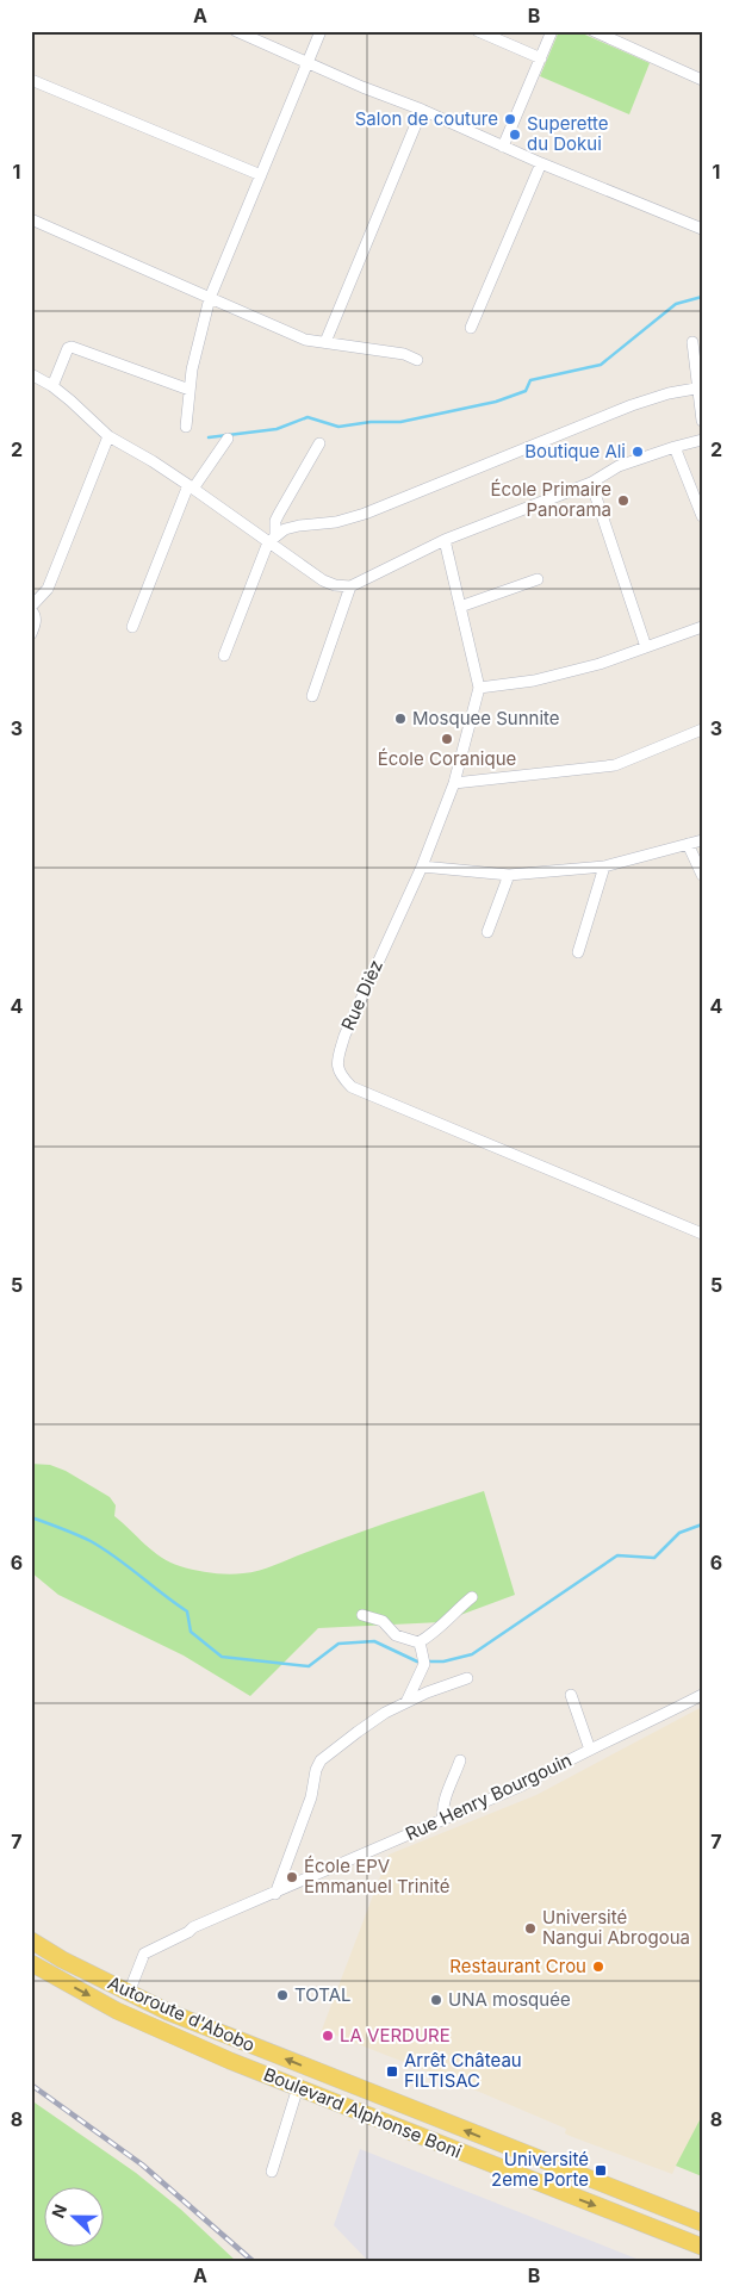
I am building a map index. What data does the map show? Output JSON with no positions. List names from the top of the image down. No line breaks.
{"streets":{"main road":["Autoroute d'Abobo","Boulevard Alphonse Boni"],"street":["Rue Dièz","Rue Henry Bourgouin"]},"crossings":[["Rue Henry Bourgouin","Autoroute d'Abobo"]],"one_way":["Autoroute d'Abobo","Boulevard Alphonse Boni"],"places":{"other":["Salon de couture","Superette du Dokui","Boutique Ali","École Primaire Panorama","Mosquee Sunnite","École Coranique","École EPV Emmanuel Trinité","Université Nangui Abrogoua","Restaurant Crou","TOTAL","UNA mosquée","LA VERDURE"],"transit":["Arrêt Château FILTISAC","Université 2eme Porte"]},"north":"left","grid":{"columns":["A","B"],"rows":["1","2","3","4","5","6","7","8"]}}
